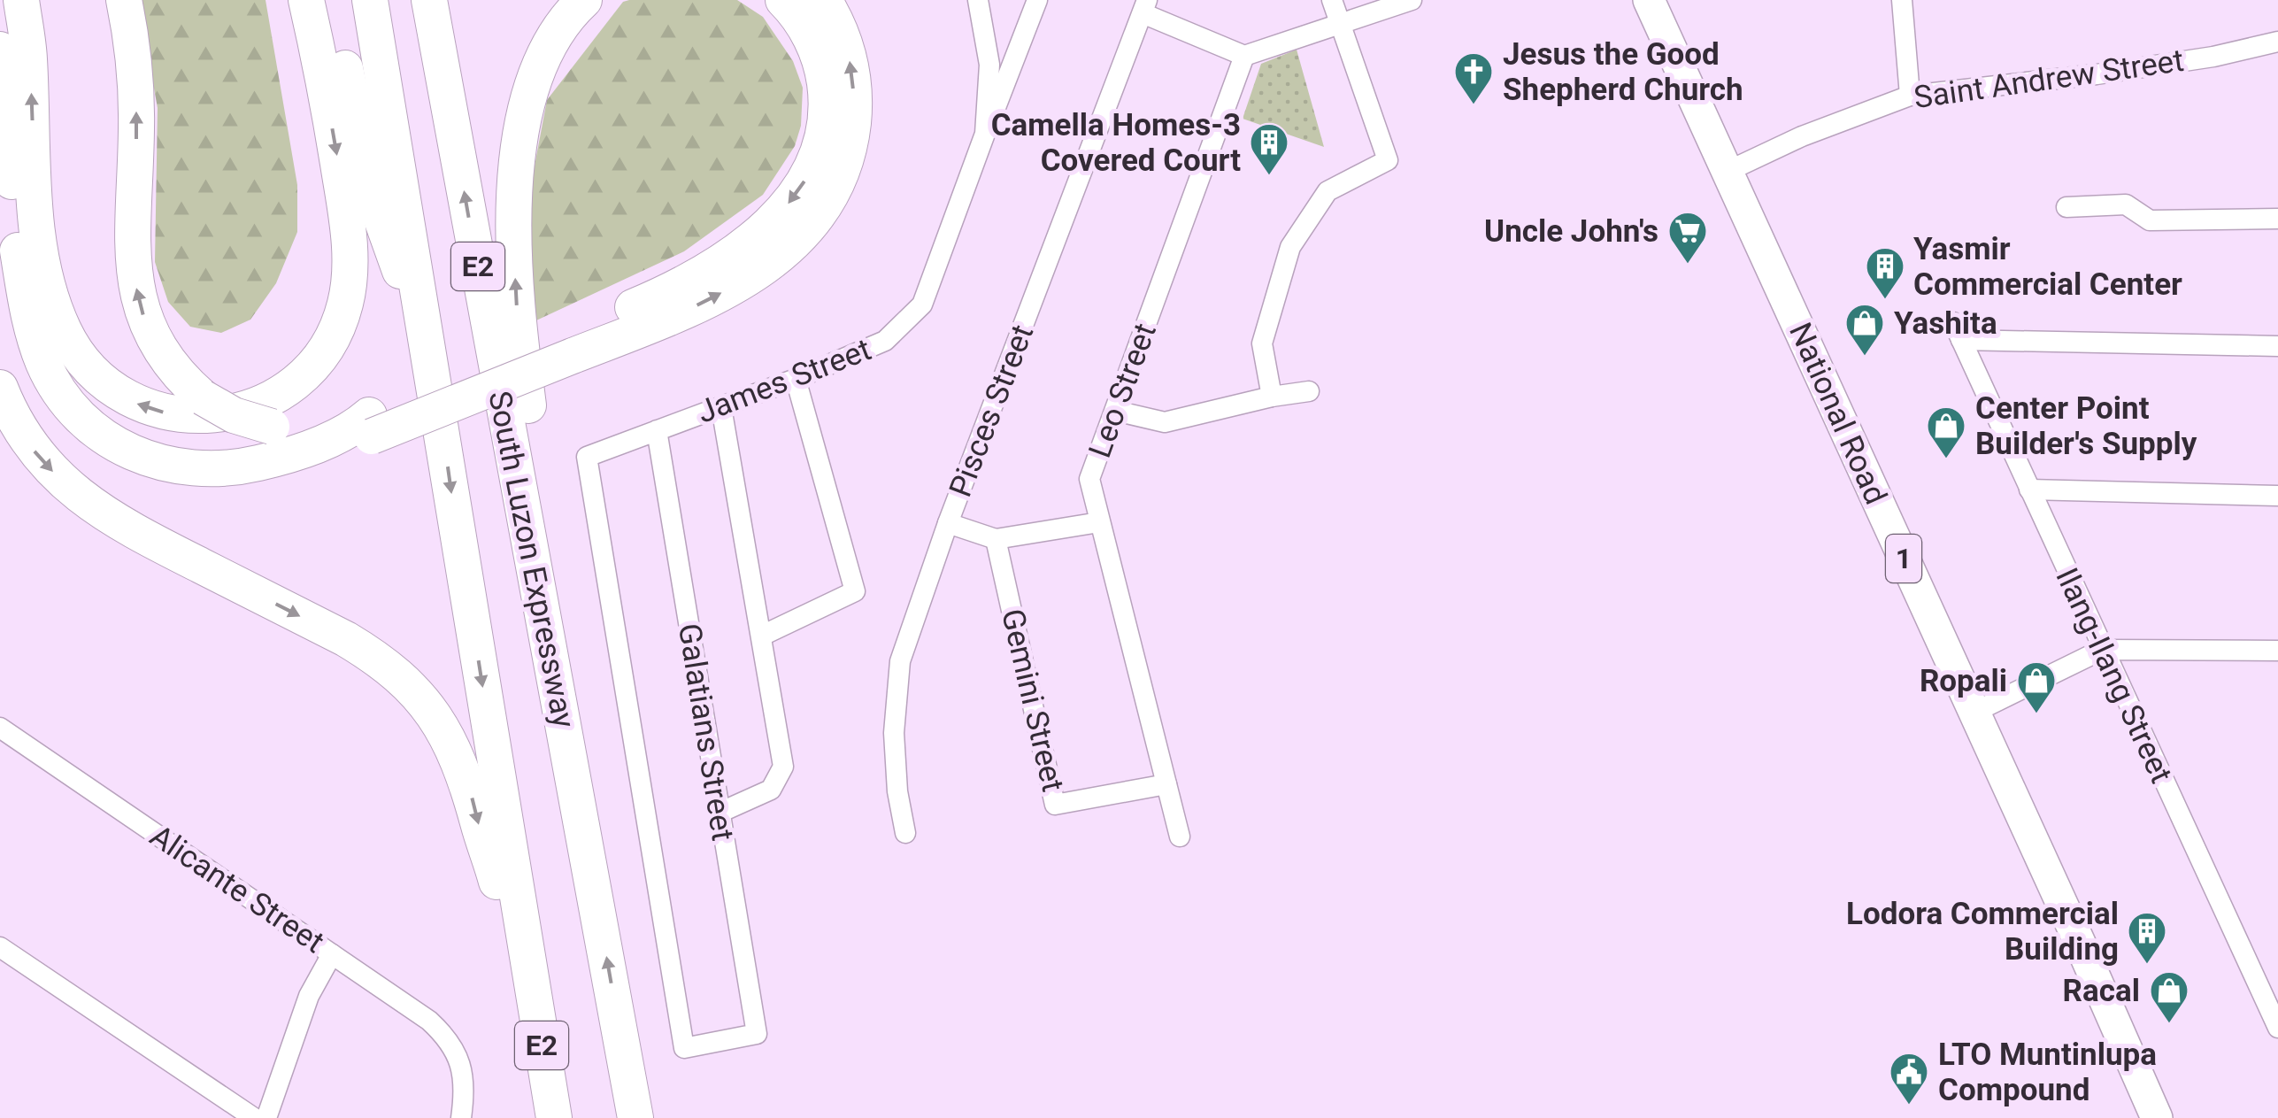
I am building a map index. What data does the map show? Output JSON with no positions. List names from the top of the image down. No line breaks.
{"streets":{"highway":["E2","National Road","1","South Luzon Expressway"],"street":["Saint Andrew Street","James Street","Leo Street","Pisces Street","Ilang-Ilang Street","Gemini Street","Galatians Street","Alicante Street"]},"crossings":[["Saint Andrew Street","National Road"],["James Street","Galatians Street"],["Leo Street","Gemini Street"]],"places":{"church":["Jesus the Good Shepherd Church"],"building":["Camella Homes-3 Covered Court","Yasmir Commercial Center","Lodora Commercial Building"],"supermarket":["Uncle John's"],"shop":["Yashita","Center Point Builder's Supply","Ropali","Racal"],"public building":["LTO Muntinlupa Compound"]}}
